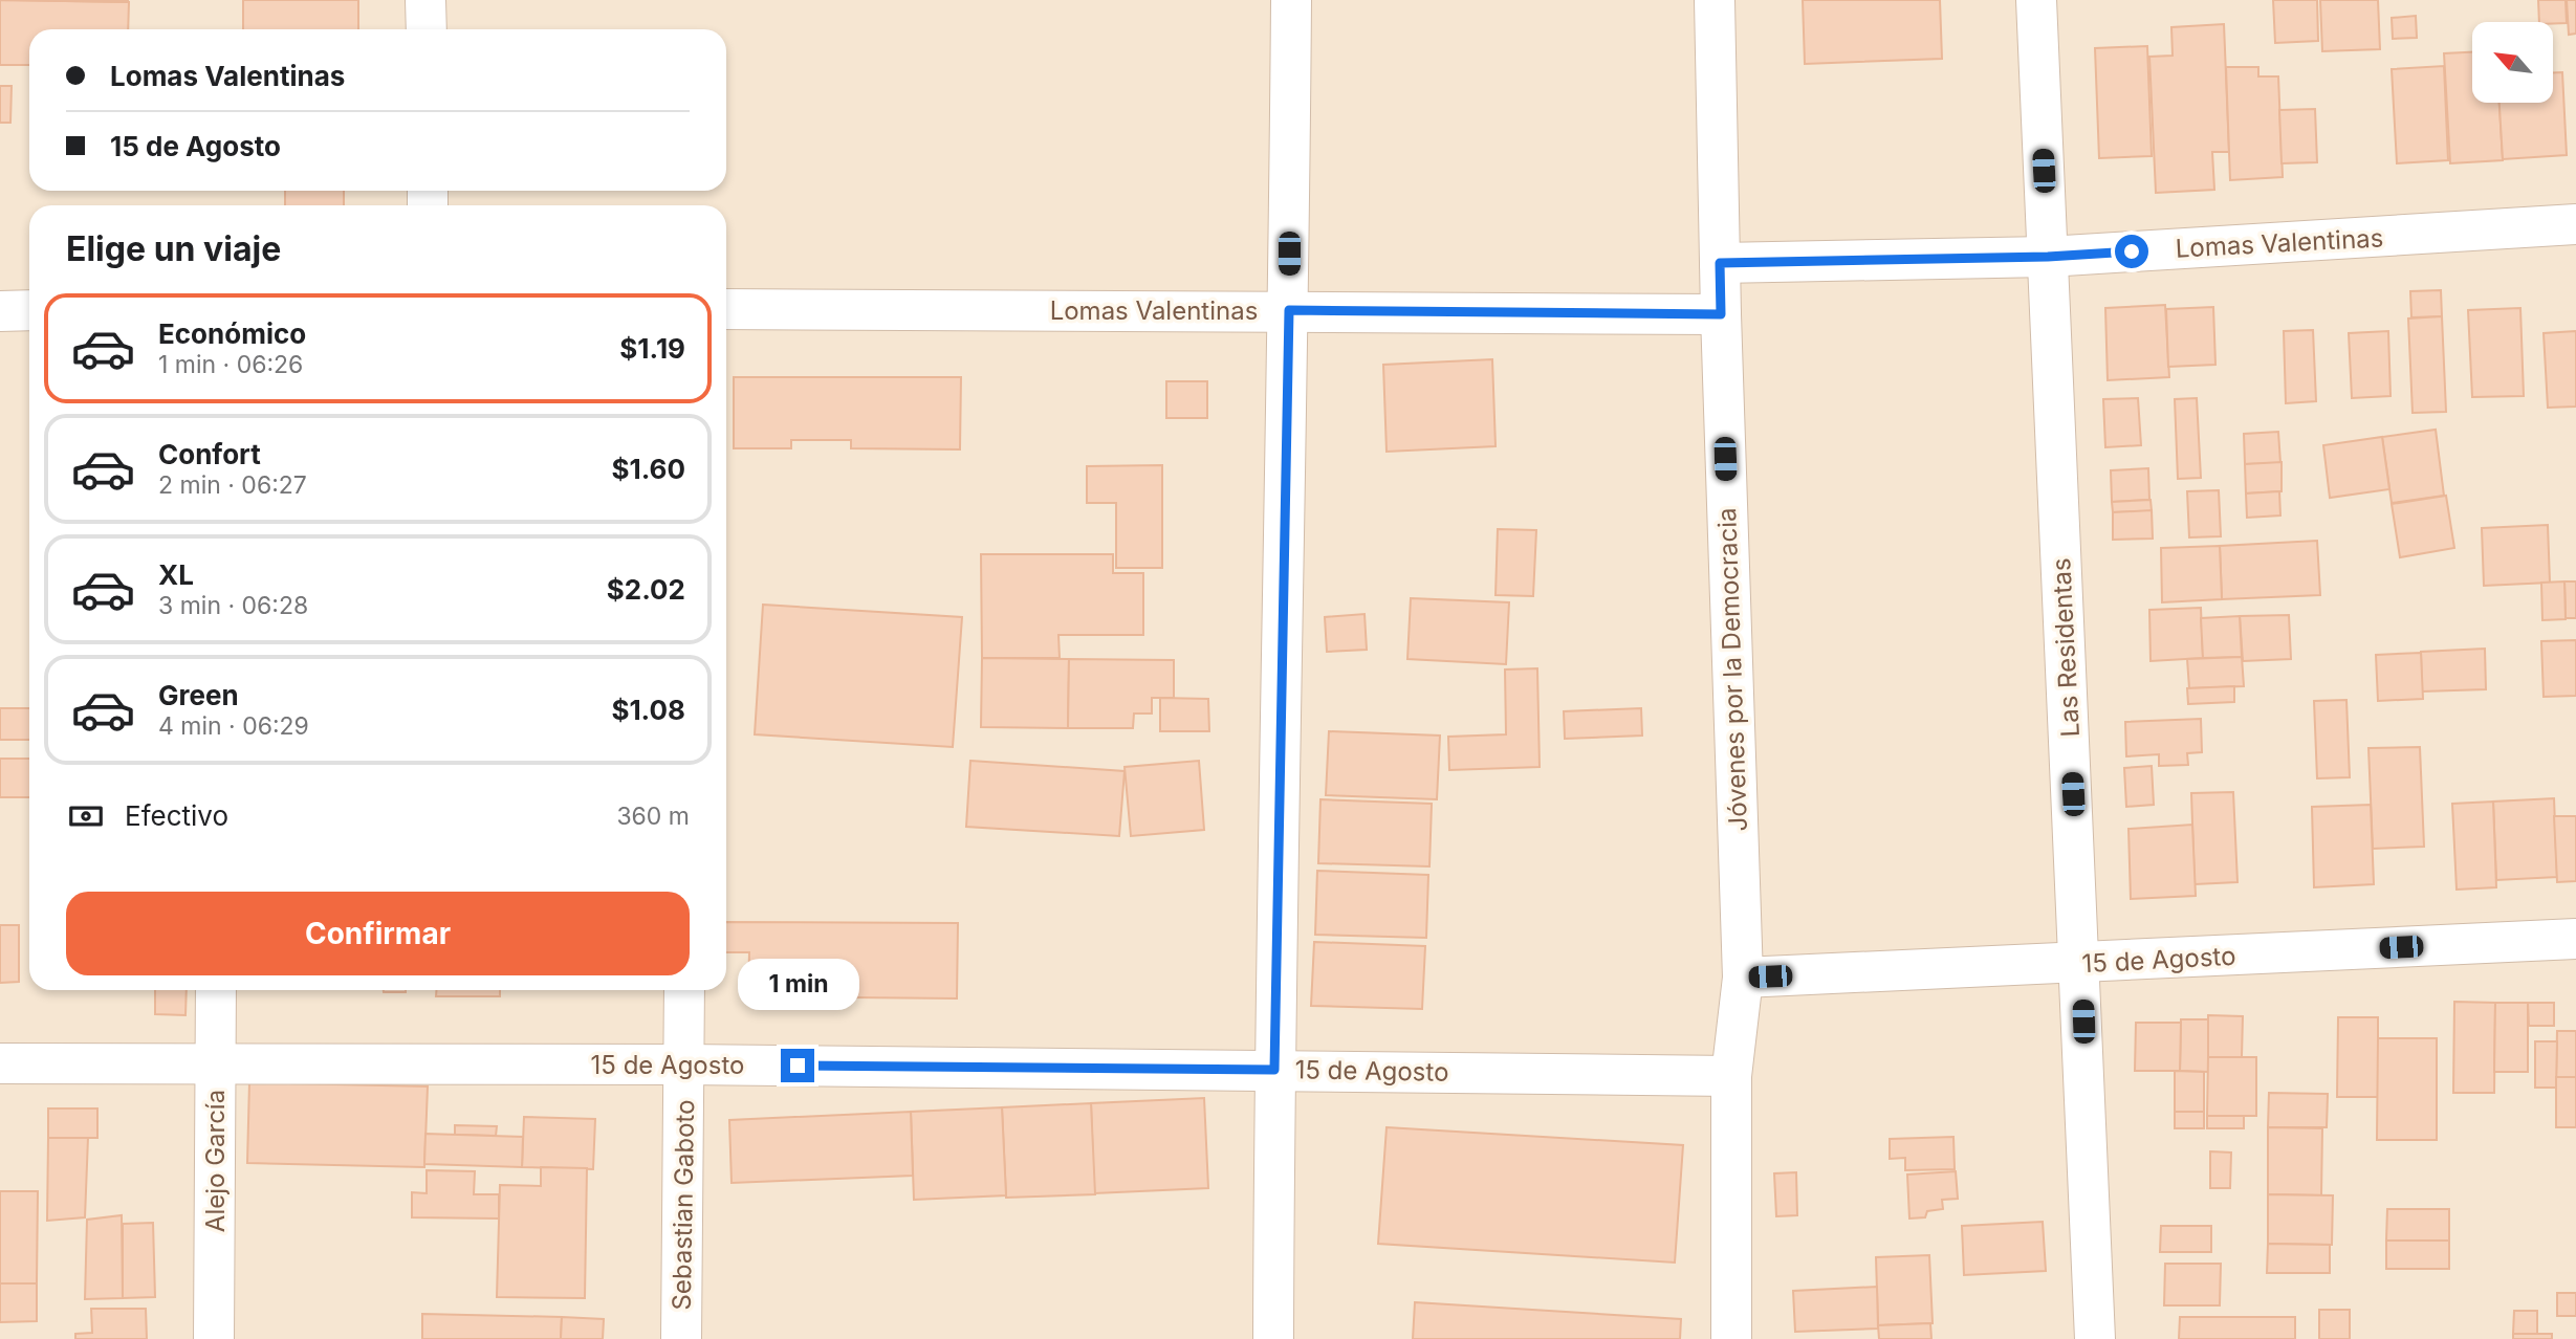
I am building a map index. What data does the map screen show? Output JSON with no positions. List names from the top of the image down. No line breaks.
{"streets":{"street":["Lomas Valentinas","Las Residentas","Jóvenes por la Democracia","15 de Agosto","Alejo García","Sebastian Gaboto"]},"crossings":[["Lomas Valentinas","Las Residentas"],["Lomas Valentinas","Jóvenes por la Democracia"],["Las Residentas","15 de Agosto"],["Jóvenes por la Democracia","15 de Agosto"],["15 de Agosto","Alejo García"],["15 de Agosto","Sebastian Gaboto"]],"north":"top left","page":{"banner":["Lomas Valentinas","15 de Agosto"],"heading":"Elige un viaje","list":[{"name":"Económico","note":"1 min · 06:26","value":"$1.19"},{"name":"Confort","note":"2 min · 06:27","value":"$1.60"},{"name":"XL","note":"3 min · 06:28","value":"$2.02"},{"name":"Green","note":"4 min · 06:29","value":"$1.08"}],"pay":["Efectivo","360 m"],"buttons":"Confirmar","bubble":"1 min"}}
